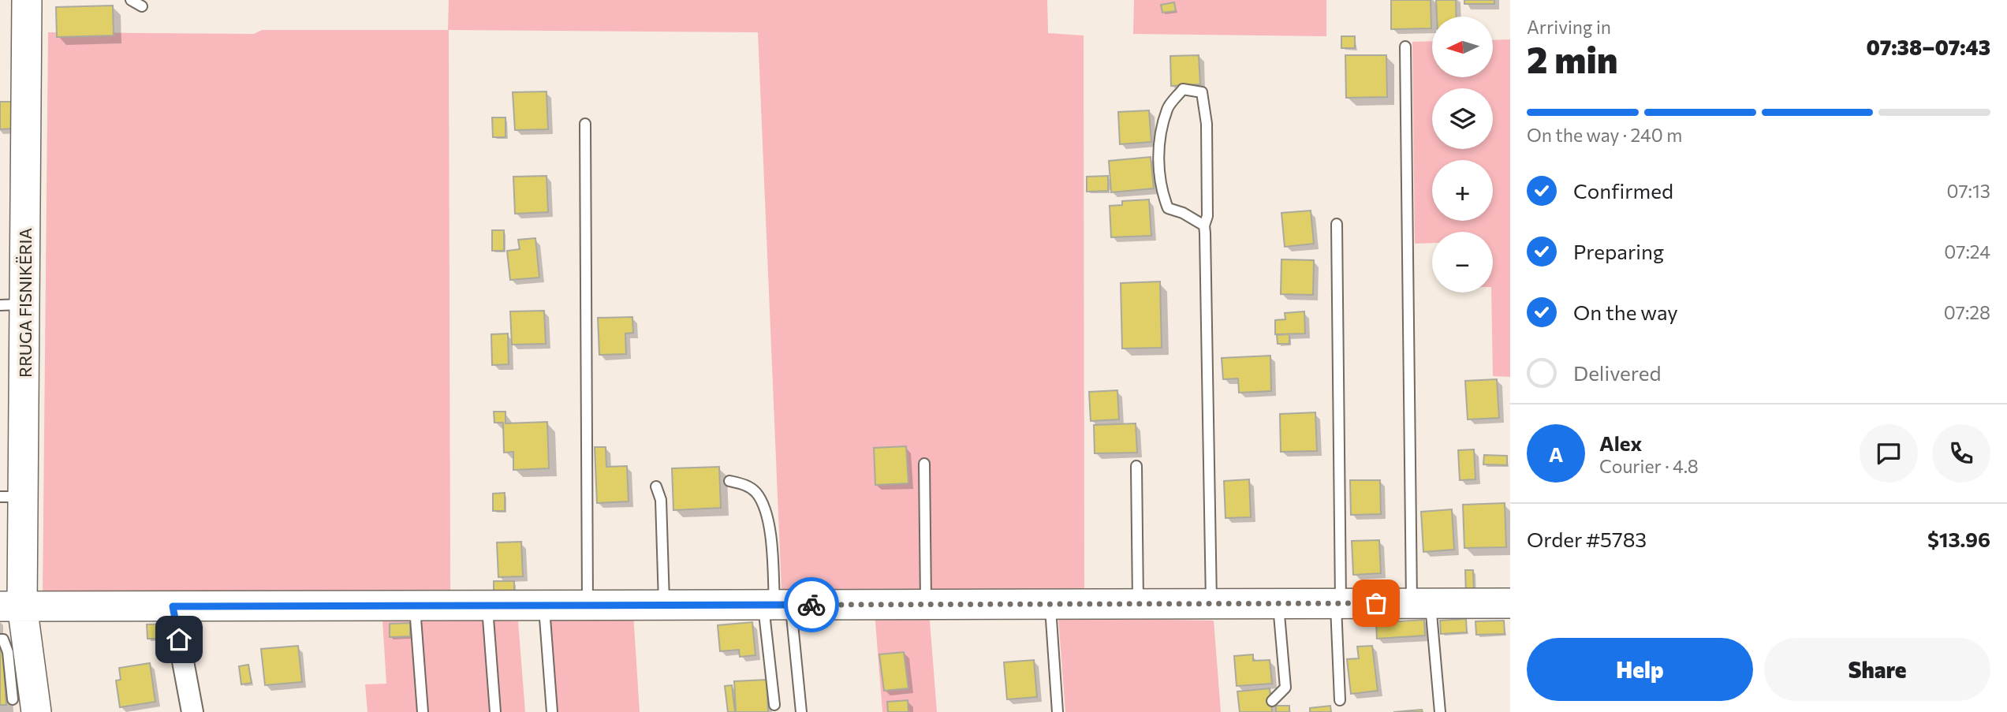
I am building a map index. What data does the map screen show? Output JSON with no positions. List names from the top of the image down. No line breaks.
{"streets":{"street":["RRUGA FISNIKËRIA"]},"north":"left","page":{"heading":["2 min","Arriving in","07:38–07:43"],"panel":["Alex","Courier · 4.8","Order #5783","$13.96"],"map_buttons":["+","−"],"bar":"On the way · 240 m","list":[["Confirmed","07:13"],["Preparing","07:24"],["On the way","07:28"],"Delivered"],"round":"A","buttons":["Help","Share"]}}
